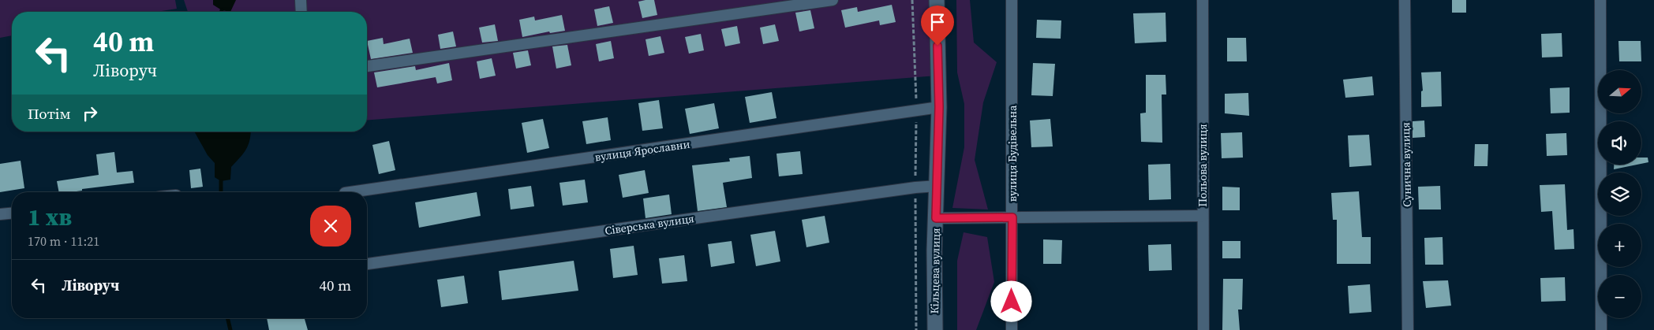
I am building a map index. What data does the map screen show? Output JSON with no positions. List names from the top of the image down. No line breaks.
{"streets":{"main road":["Кільцева вулиця"],"street":["вулиця Ярославни","вулиця Будівельна","Сунична вулиця","Польова вулиця","Сіверська вулиця"]},"crossings":[["вулиця Ярославни","Кільцева вулиця"],["Сіверська вулиця","Кільцева вулиця"]],"north":"right","page":{"turn":["40 m","Ліворуч"],"map_buttons":["+","−"],"then":"Потім","heading":["1 хв","170 m · 11:21"],"list":[{"name":"Ліворуч","value":"40 m"}]}}
